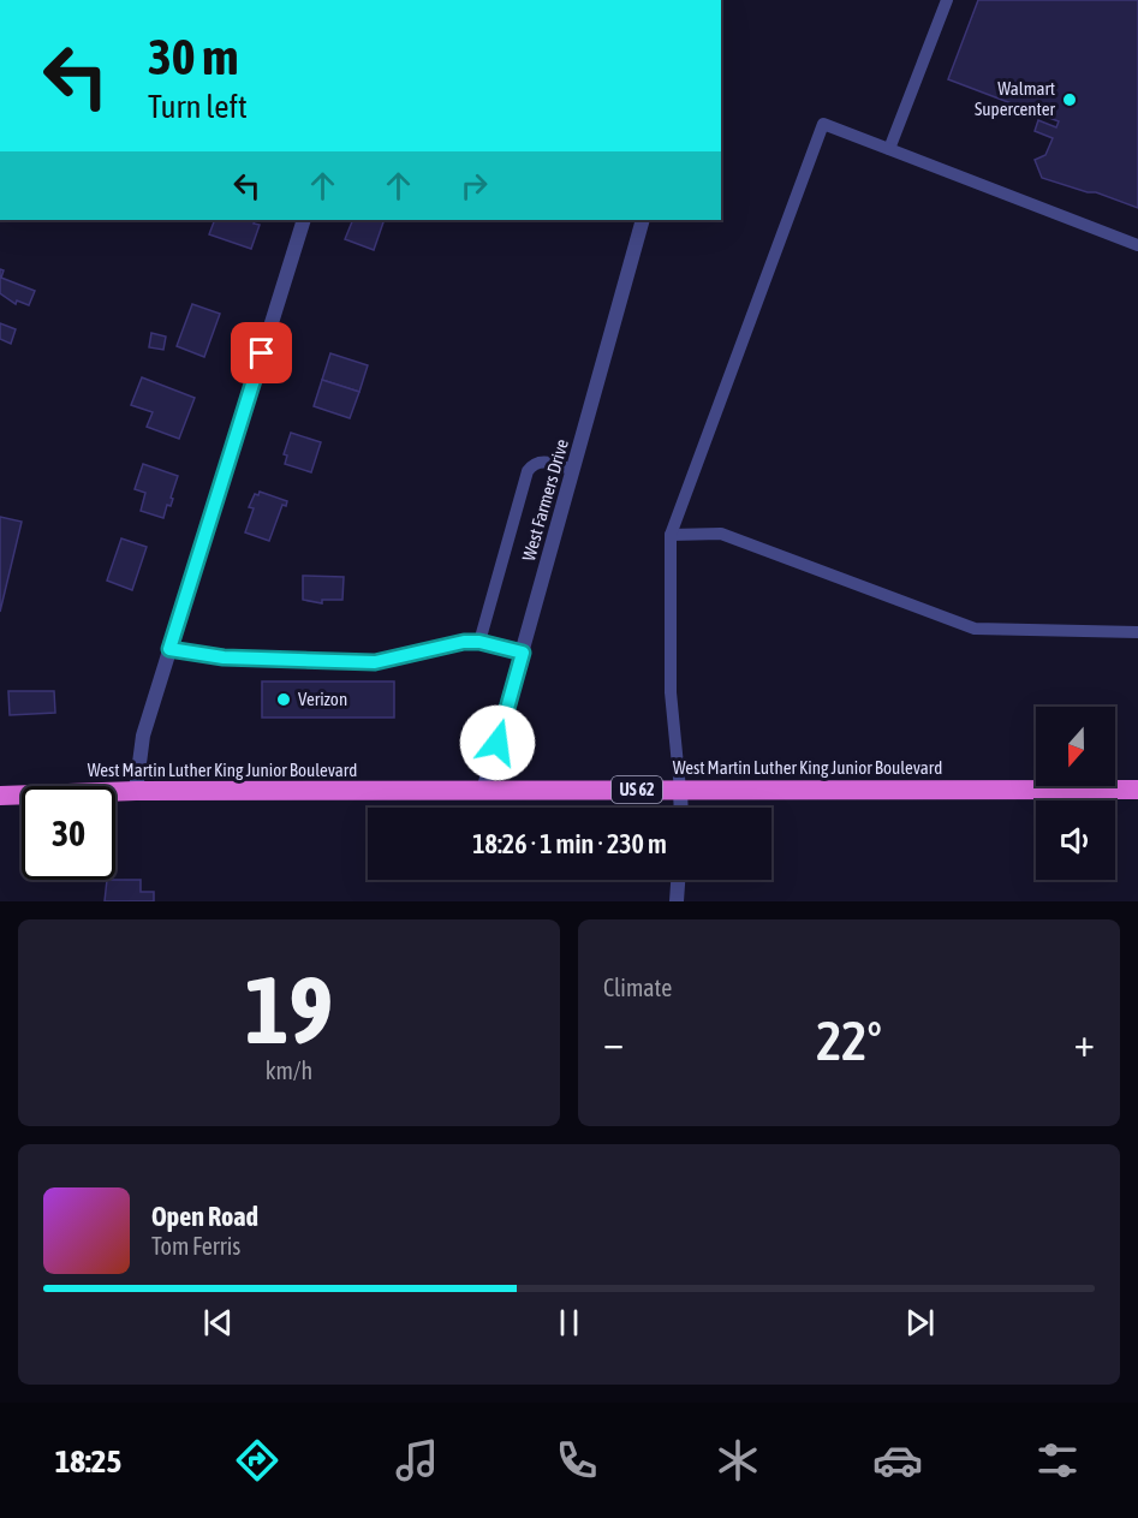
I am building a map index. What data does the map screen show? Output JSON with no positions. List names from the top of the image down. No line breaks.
{"streets":{"highway":["West Martin Luther King Junior Boulevard","US 62"],"street":["West Farmers Drive"]},"crossings":[["West Farmers Drive","West Martin Luther King Junior Boulevard"]],"places":["Walmart Supercenter","Verizon"],"north":"bottom","page":{"turn":["30 m","Turn left"],"limit":"30","trip":"18:26 · 1 min · 230 m","tile":[["19","km/h"],"Climate"],"heat":["−","22°","+"],"song":["Open Road","Tom Ferris"],"tabs":"18:25"}}
